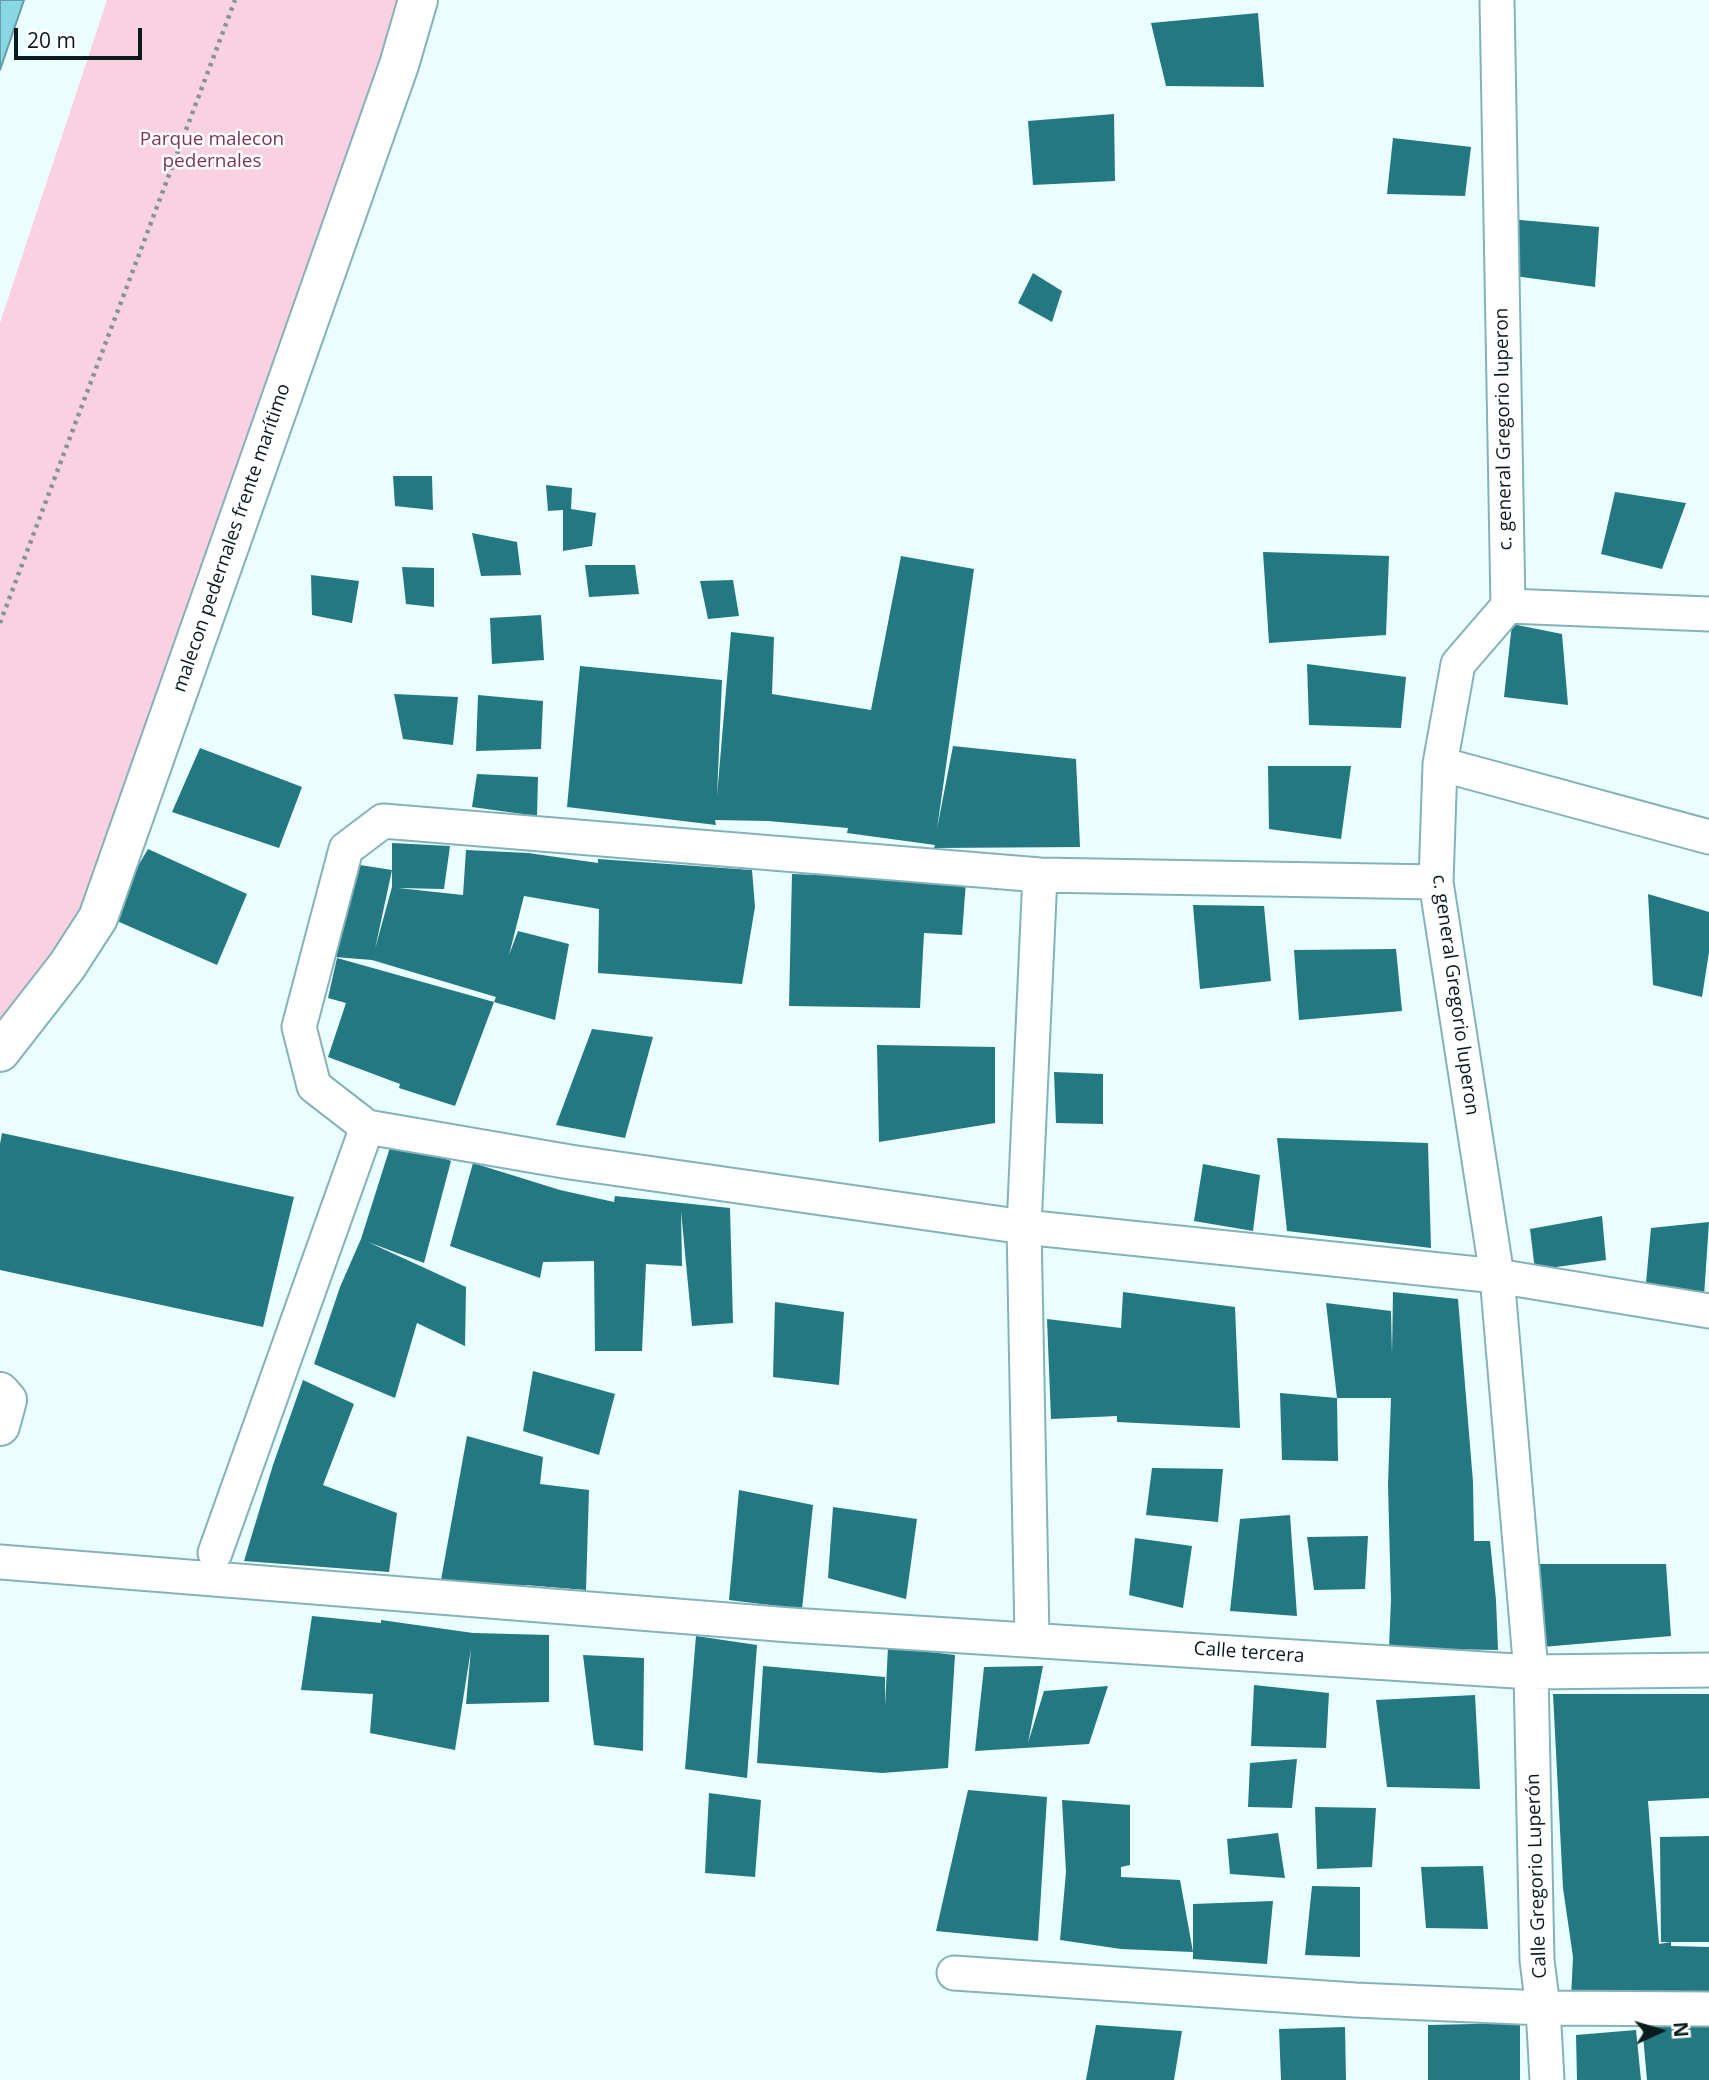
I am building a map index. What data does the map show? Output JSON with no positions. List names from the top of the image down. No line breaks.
{"streets":{"main road":["malecon pedernales frente marítimo"],"street":["c. general Gregorio luperon","Calle tercera","Calle Gregorio Luperón"]},"crossings":[["c. general Gregorio luperon","Calle tercera"],["c. general Gregorio luperon","Calle Gregorio Luperón"],["Calle tercera","Calle Gregorio Luperón"]],"parks":["Parque malecon pedernales"],"scale_bar":"20 m","north":"right"}
